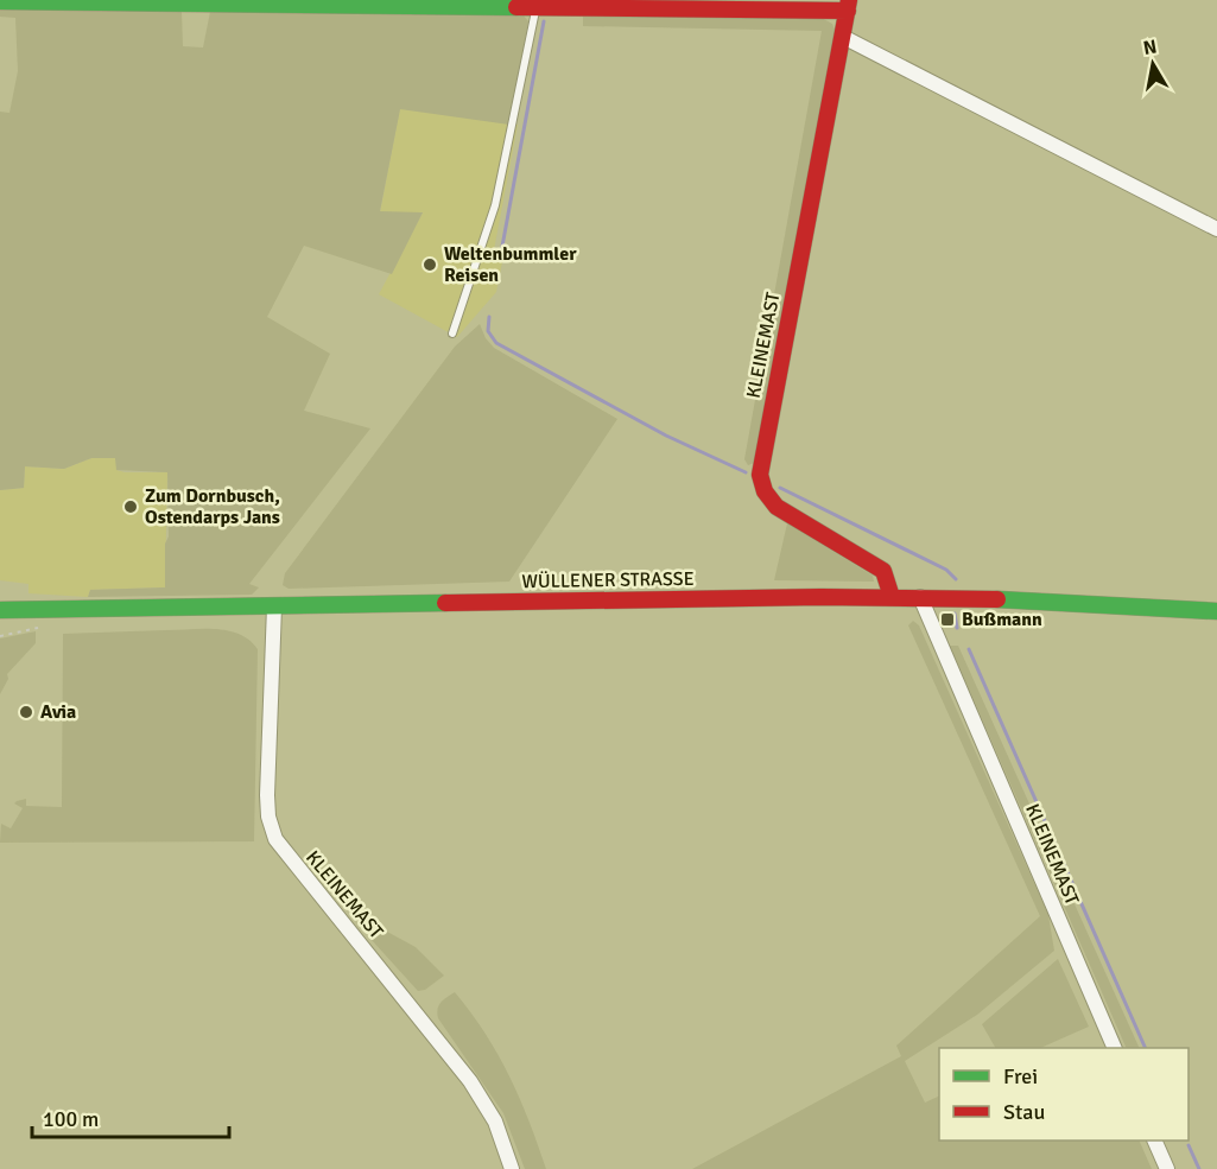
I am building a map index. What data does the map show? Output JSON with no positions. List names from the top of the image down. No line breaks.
{"streets":{"street":["KLEINEMAST","WÜLLENER STRASSE"]},"crossings":[["KLEINEMAST","WÜLLENER STRASSE"]],"places":{"other":["Weltenbummler Reisen","Zum Dornbusch, Ostendarps Jans","Avia"],"transit":["Bußmann"]},"legend":["Frei","Stau"],"scale_bar":"100 m","north":"top"}
